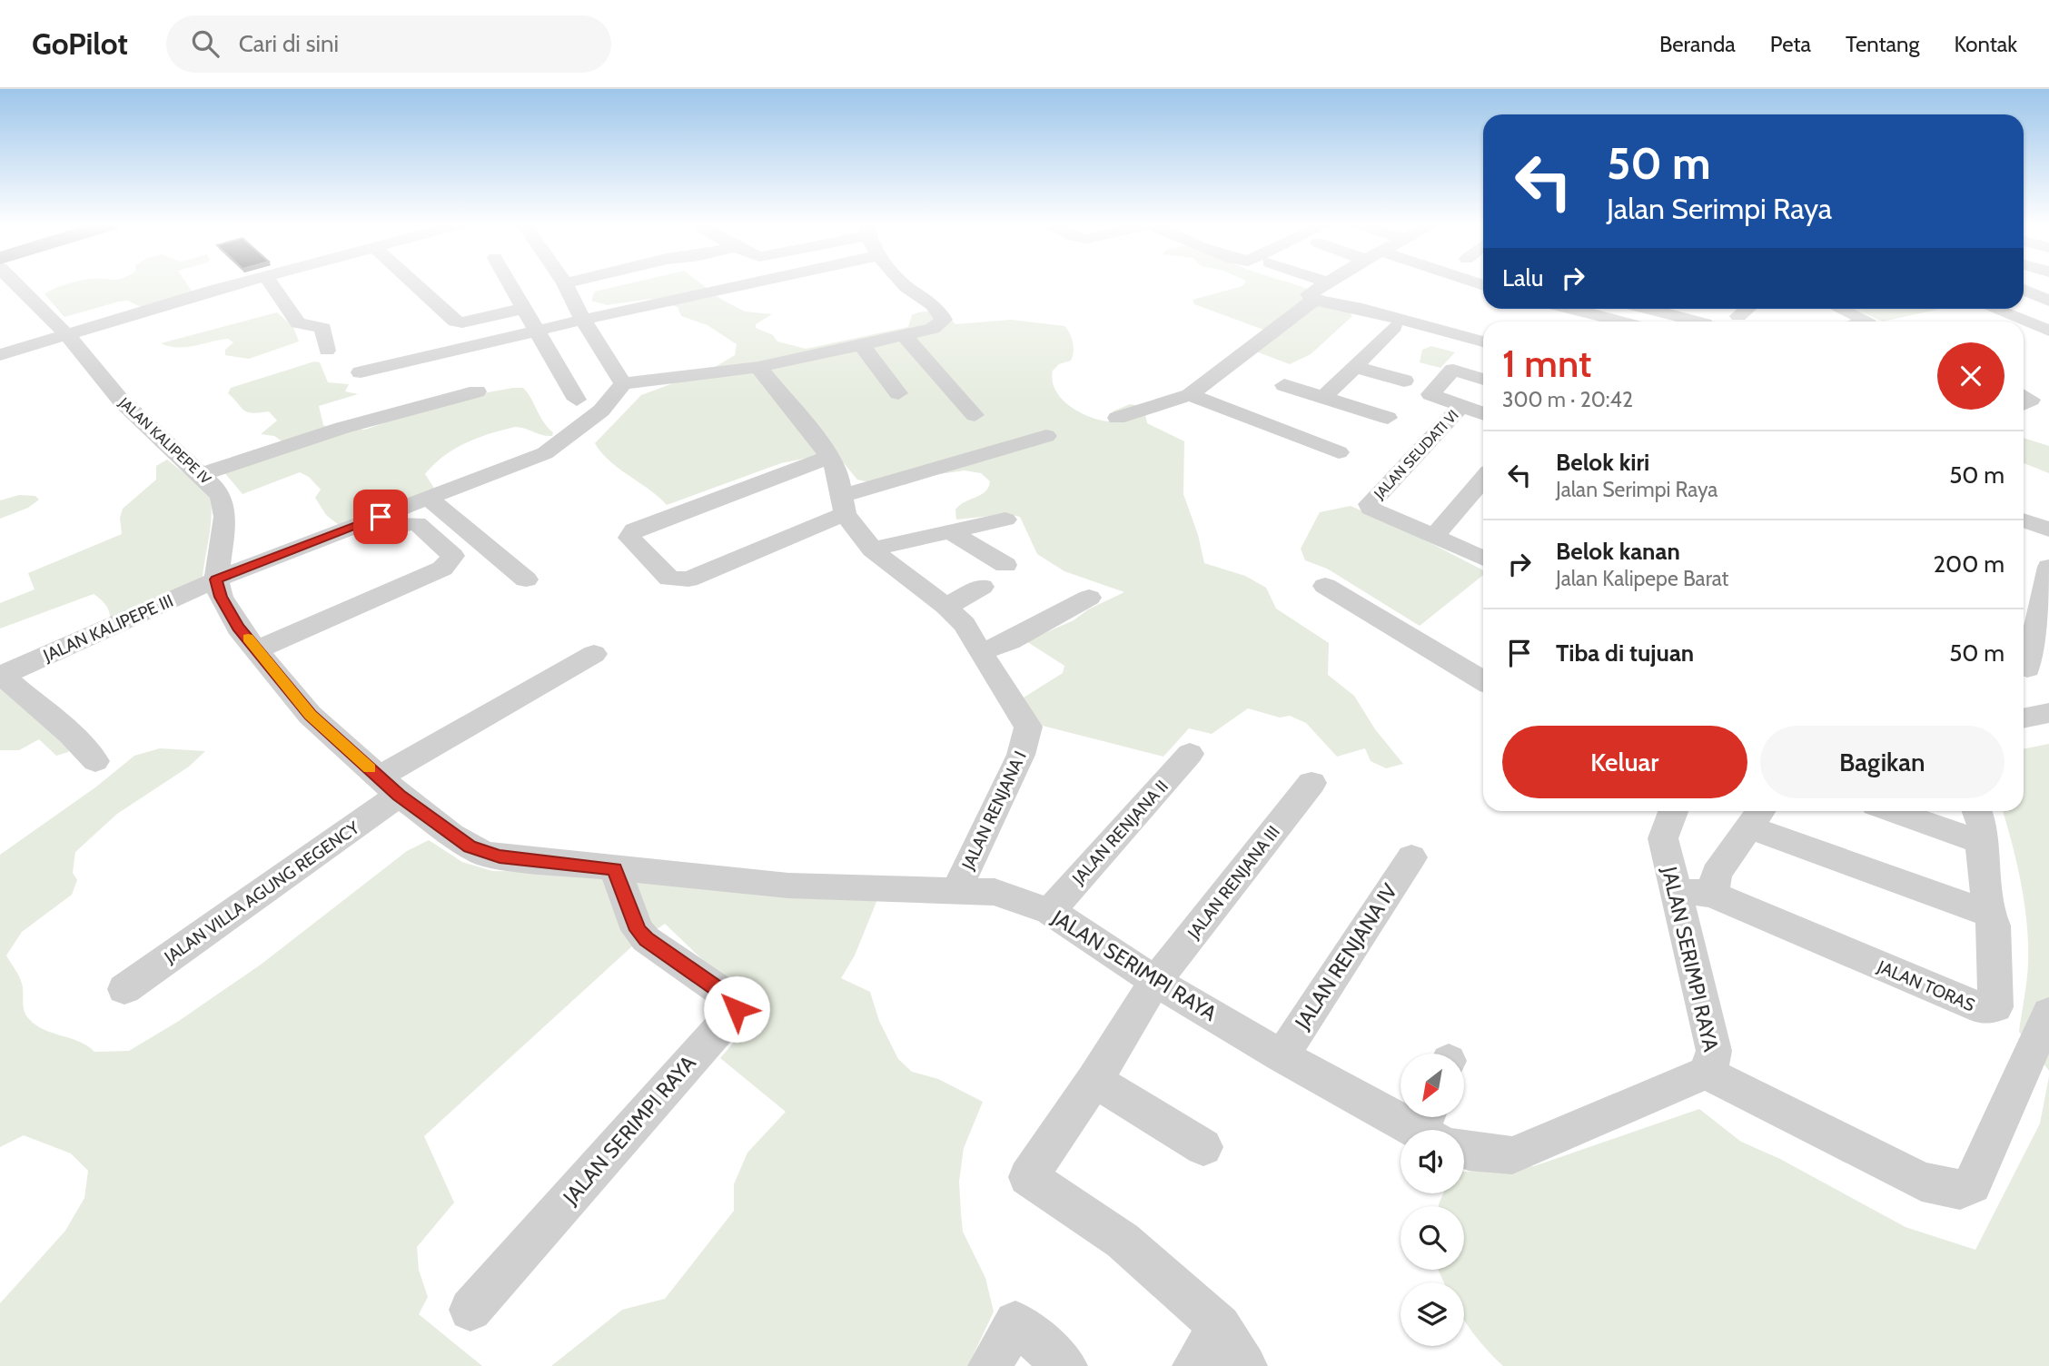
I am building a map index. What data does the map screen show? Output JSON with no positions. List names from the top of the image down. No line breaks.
{"streets":{"street":["JALAN KALIPEPE IV","JALAN SEUDATI VI","JALAN KALIPEPE III","JALAN RENJANA I","JALAN RENJANA II","JALAN RENJANA III","JALAN VILLA AGUNG REGENCY","JALAN RENJANA IV","JALAN SERIMPI RAYA","JALAN TORAS"]},"crossings":[["JALAN KALIPEPE IV","JALAN KALIPEPE III"],["JALAN KALIPEPE IV","JALAN SERIMPI RAYA"],["JALAN KALIPEPE III","JALAN SERIMPI RAYA"],["JALAN RENJANA I","JALAN SERIMPI RAYA"],["JALAN RENJANA II","JALAN SERIMPI RAYA"],["JALAN RENJANA III","JALAN SERIMPI RAYA"],["JALAN VILLA AGUNG REGENCY","JALAN SERIMPI RAYA"],["JALAN RENJANA IV","JALAN SERIMPI RAYA"],["JALAN SERIMPI RAYA","JALAN TORAS"]],"north":"bottom left","page":{"header":"GoPilot","search":"Cari di sini","nav":["Beranda","Peta","Tentang","Kontak"],"turn":["50 m","Jalan Serimpi Raya"],"then":"Lalu","heading":["1 mnt","300 m · 20:42"],"list":[{"name":"Belok kiri","note":"Jalan Serimpi Raya","value":"50 m"},{"name":"Belok kanan","note":"Jalan Kalipepe Barat","value":"200 m"},{"name":"Tiba di tujuan","value":"50 m"}],"buttons":["Keluar","Bagikan"]}}
